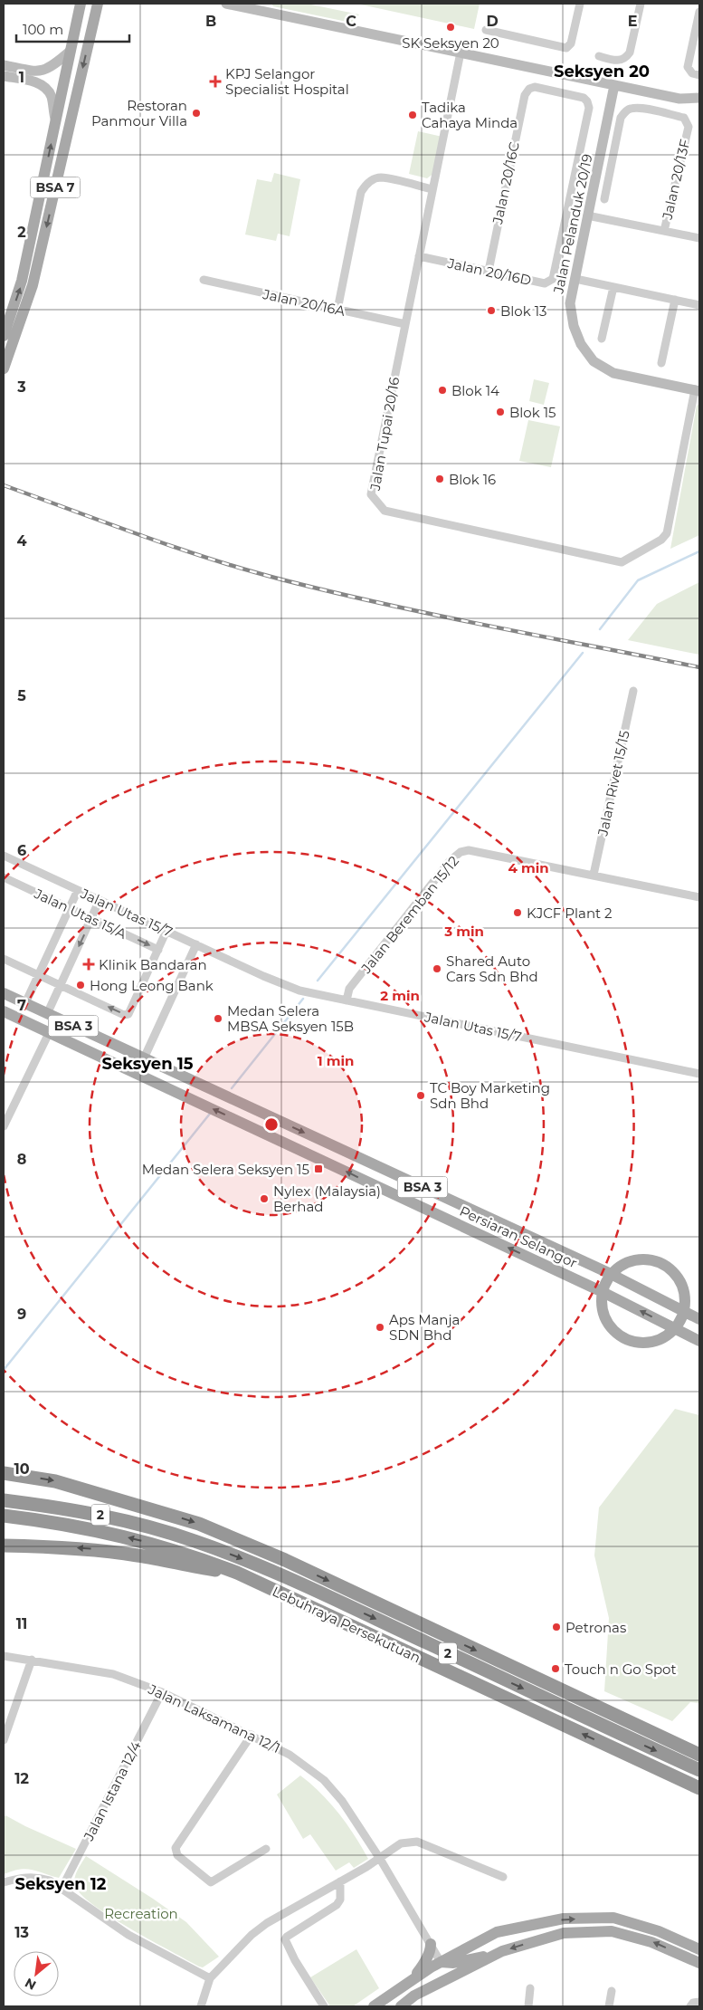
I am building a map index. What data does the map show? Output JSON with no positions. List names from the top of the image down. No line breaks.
{"streets":{"highway":["2","Lebuhraya Persekutuan"],"main road":["BSA 7","BSA 3","Persiaran Selangor"],"street":["Jalan 20/13F","Jalan 20/16C","Jalan Pelanduk 20/19","Jalan 20/16D","Jalan 20/16A","Jalan Tupai 20/16","Jalan Rivet 15/15","Jalan Utas 15/7","Jalan Utas 15/A","Jalan Beremban 15/12","Jalan Laksamana 12/1","Jalan Istana 12/4"]},"crossings":[["Jalan 20/16C","Jalan 20/16D"],["Jalan Pelanduk 20/19","Jalan Tupai 20/16"],["Jalan 20/16D","Jalan Tupai 20/16"],["Jalan 20/16A","Jalan Tupai 20/16"],["Jalan Rivet 15/15","Jalan Beremban 15/12"],["Jalan Utas 15/7","Jalan Beremban 15/12"],["Jalan Laksamana 12/1","Jalan Istana 12/4"]],"one_way":["Jalan Utas 15/A"],"districts":["Seksyen 20","Seksyen 15","Seksyen 12"],"parks":["Recreation"],"places":{"other":["SK Seksyen 20","Restoran Panmour Villa","Tadika Cahaya Minda","Blok 13","Blok 14","Blok 15","Blok 16","KJCF Plant 2","Shared Auto Cars Sdn Bhd","Hong Leong Bank","Medan Selera MBSA Seksyen 15B","TC Boy Marketing Sdn Bhd","Nylex (Malaysia) Berhad","Aps Manja SDN Bhd","Petronas","Touch n Go Spot"],"health":["KPJ Selangor Specialist Hospital","Klinik Bandaran"],"transit":["Medan Selera Seksyen 15"]},"scale_bar":"100 m","north":"bottom left","grid":{"columns":["B","C","D","E"],"rows":["1","2","3","4","5","6","7","8","9","10","11","12","13"]},"rings":["4 min","3 min","2 min","1 min"]}
